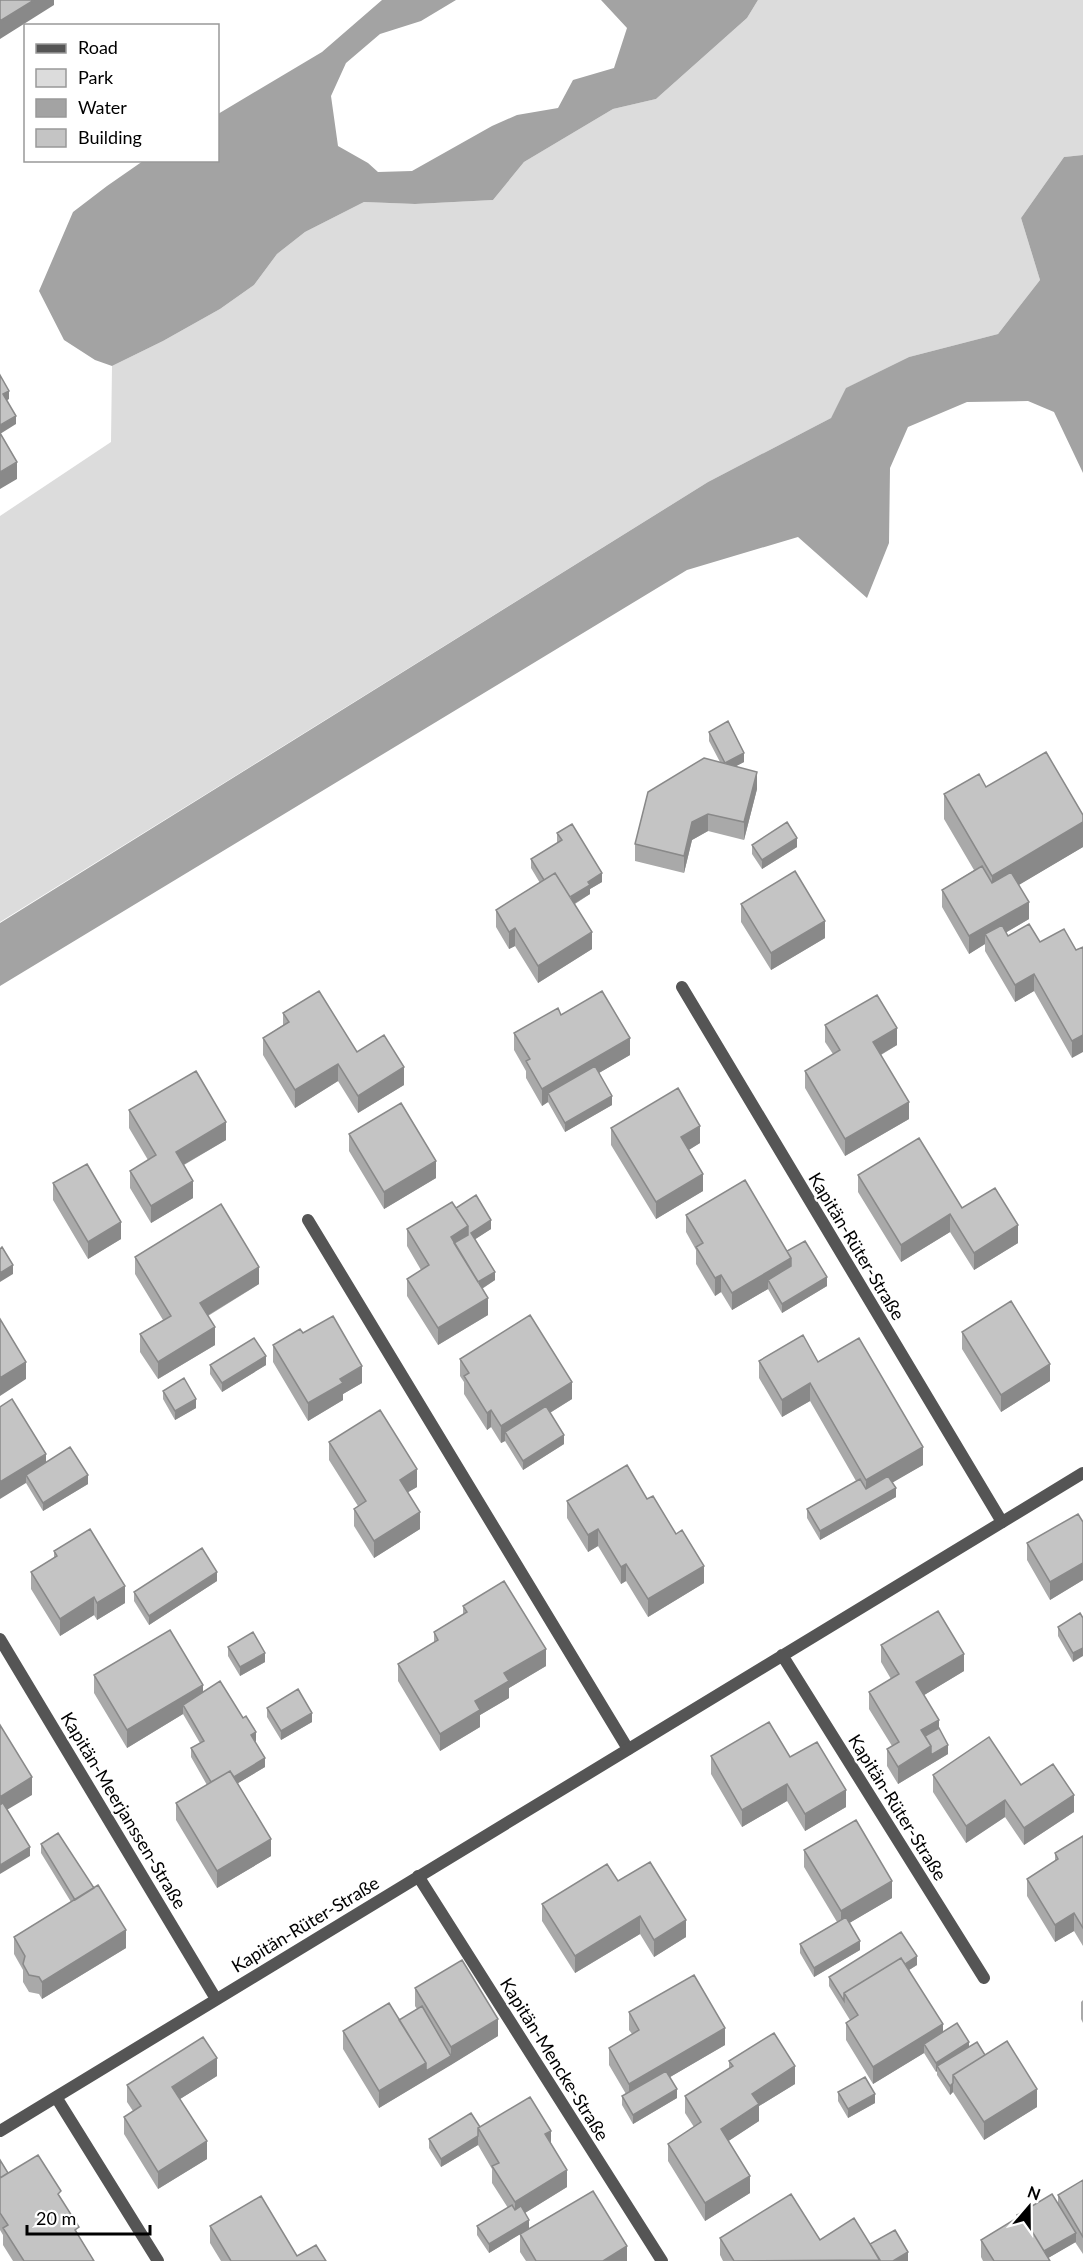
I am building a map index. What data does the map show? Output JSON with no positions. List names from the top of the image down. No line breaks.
{"streets":{"street":["Kapitän-Rüter-Straße","Kapitän-Meerjanssen-Straße","Kapitän-Mencke-Straße"]},"crossings":[["Kapitän-Rüter-Straße","Kapitän-Meerjanssen-Straße"],["Kapitän-Rüter-Straße","Kapitän-Mencke-Straße"]],"legend":["Road","Park","Water","Building"],"scale_bar":"20 m","north":"top"}
